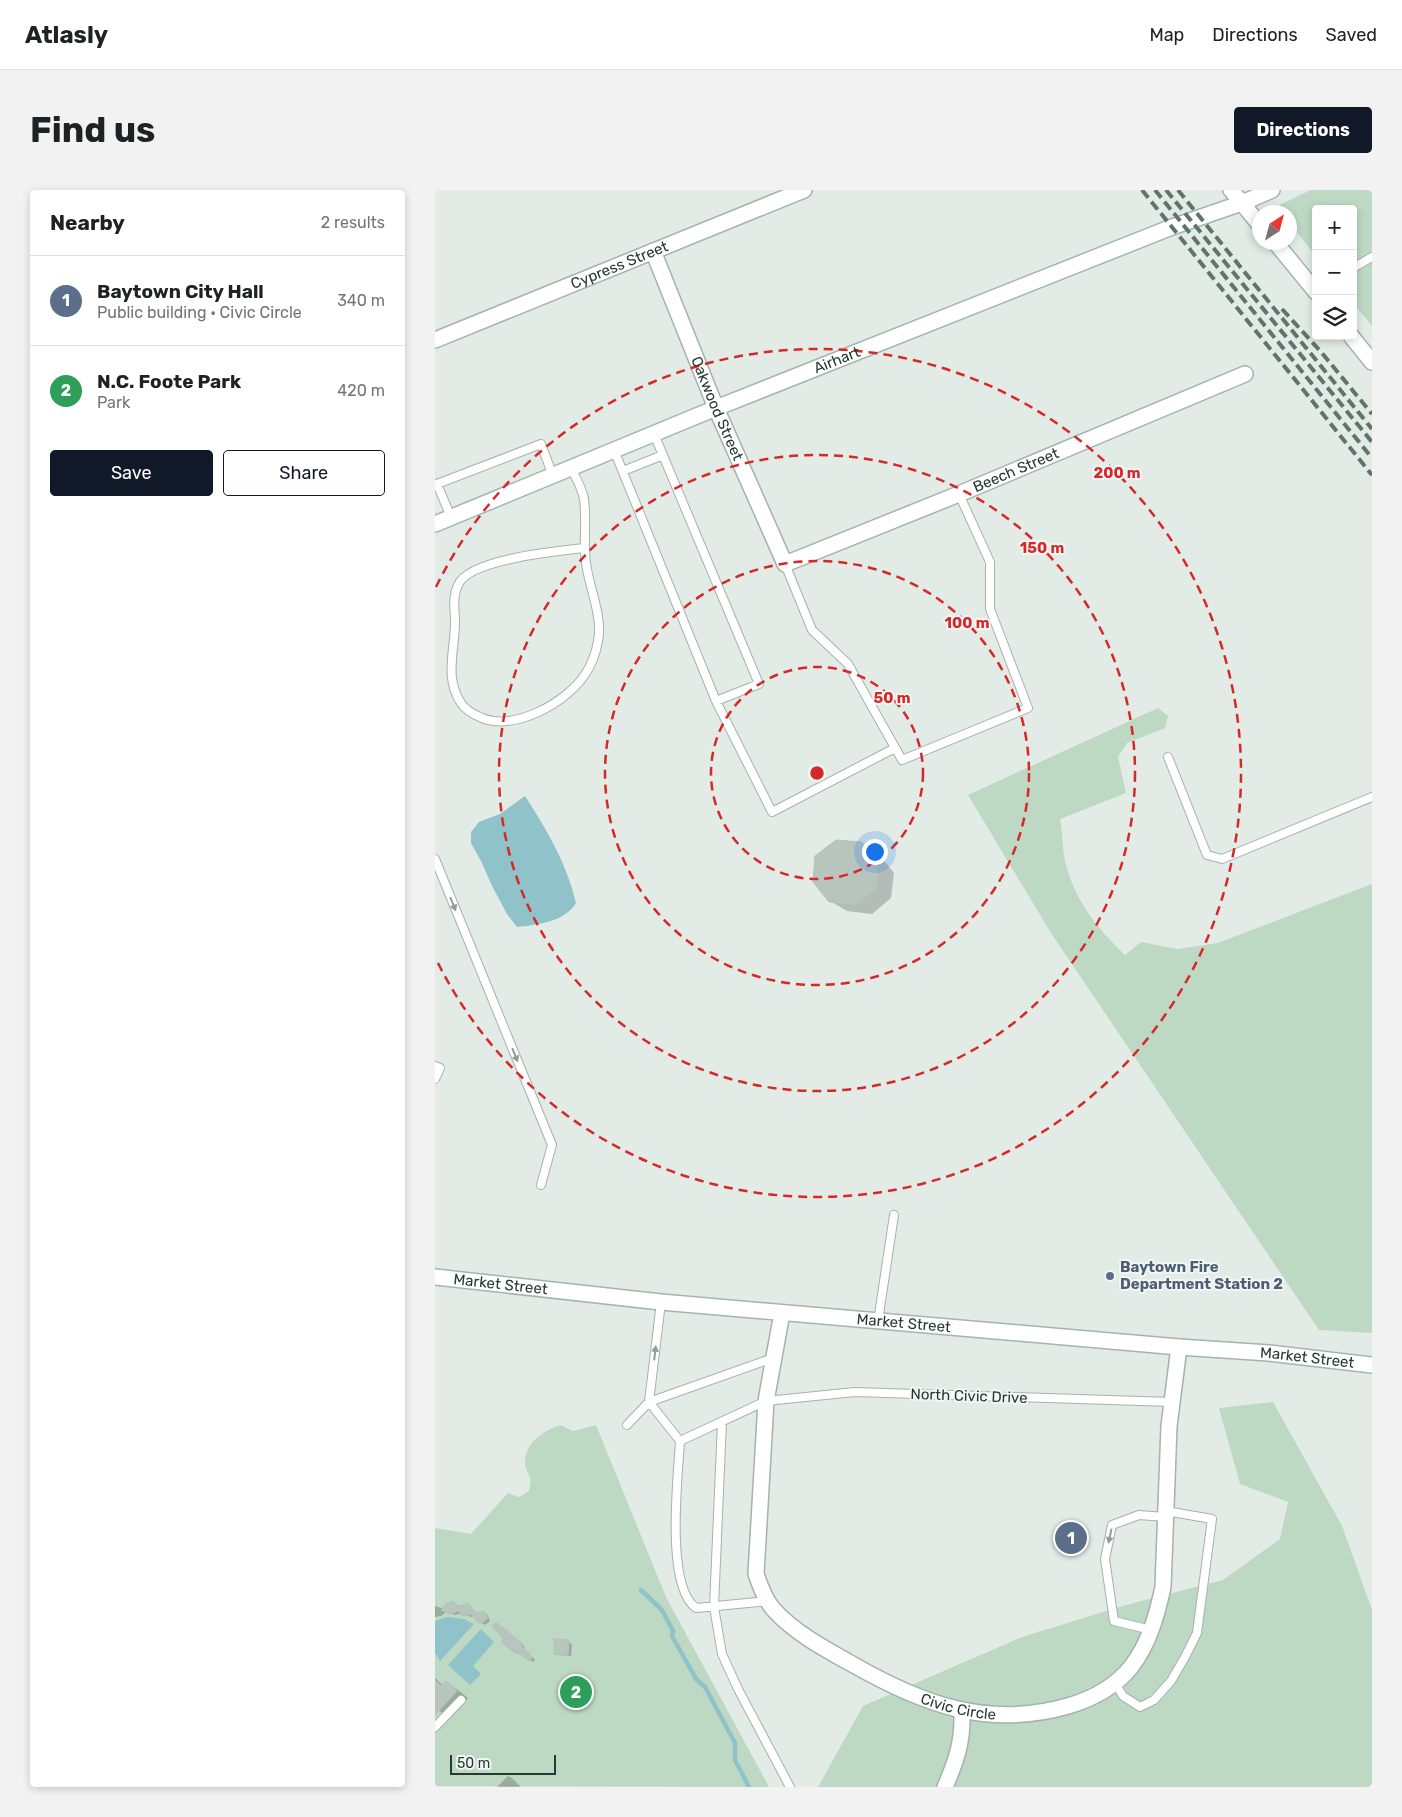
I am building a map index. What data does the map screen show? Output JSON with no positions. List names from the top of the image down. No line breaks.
{"streets":{"street":["Cypress Street","Airhart","Oakwood Street","Beech Street","Market Street","Civic Circle"],"lane":["North Civic Drive"]},"crossings":[["Cypress Street","Oakwood Street"],["Airhart","Oakwood Street"],["Oakwood Street","Beech Street"],["Market Street","Civic Circle"],["North Civic Drive","Civic Circle"]],"places":["Baytown Fire Department Station 2"],"scale_bar":"50 m","north":"top right","page":{"header":"Atlasly","nav":["Map","Directions","Saved"],"buttons":["Directions",["Save","Share"]],"title":"Find us","heading":["Nearby","2 results"],"map_buttons":["+","−"],"list":[{"mark":"1","name":"Baytown City Hall","note":"Public building · Civic Circle","value":"340 m"},{"mark":"2","name":"N.C. Foote Park","note":"Park","value":"420 m"}],"pins":["1","2"],"scale":"50 m"},"rings":["200 m","150 m","100 m","50 m"]}
